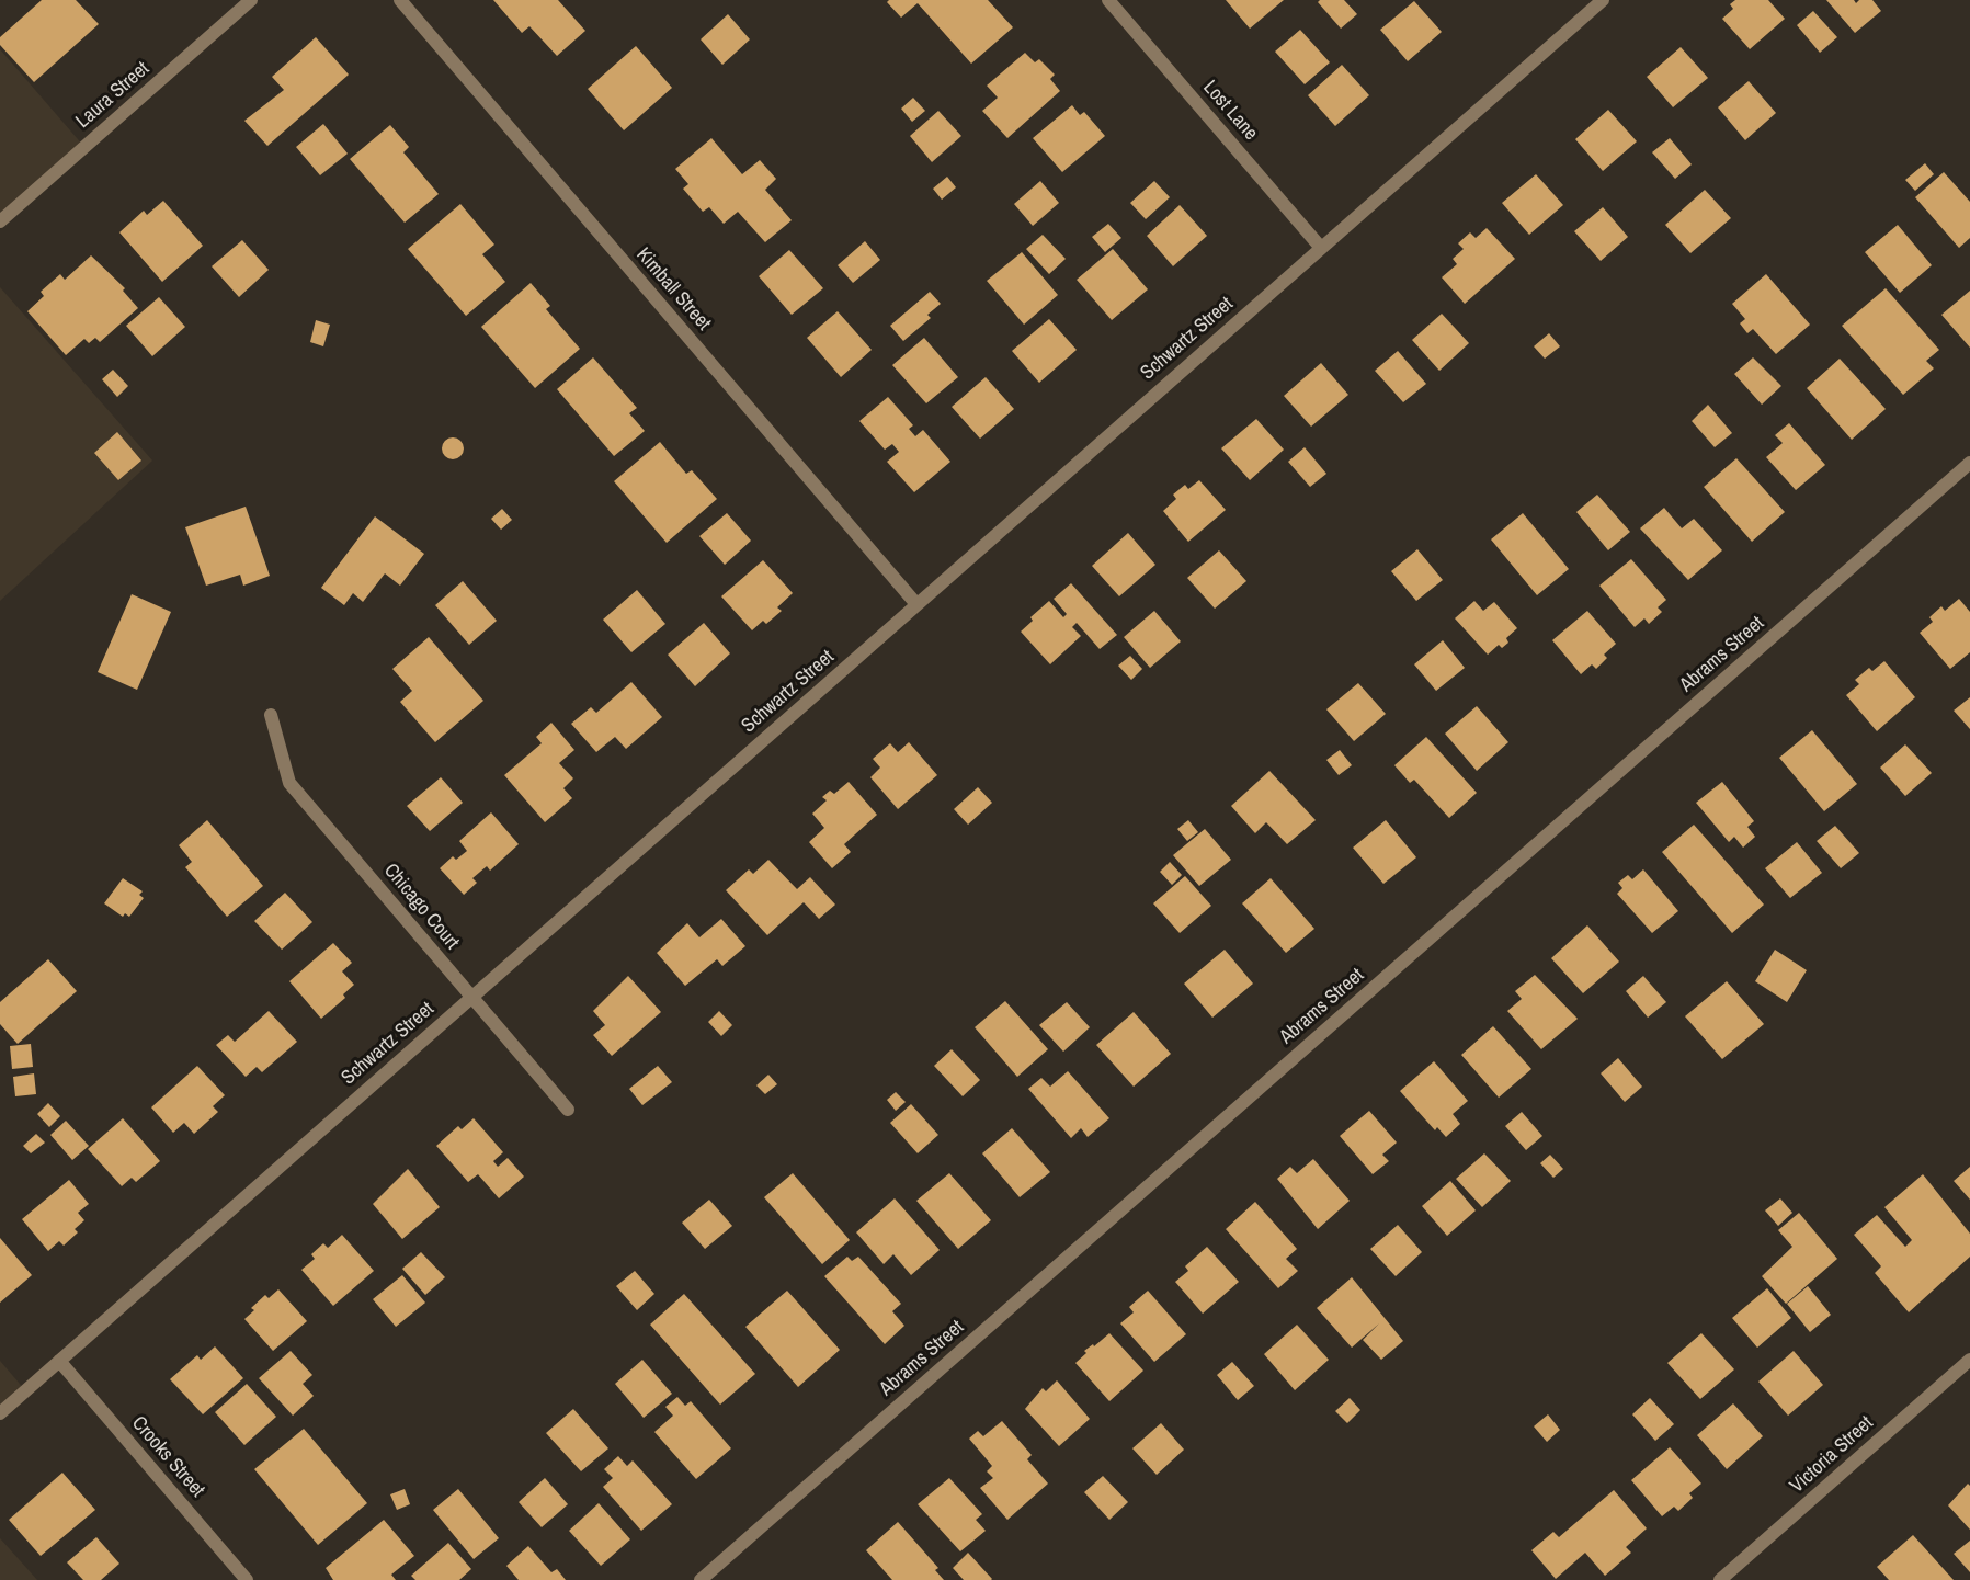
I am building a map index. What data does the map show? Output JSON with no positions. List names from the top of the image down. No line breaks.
{"streets":{"street":["Laura Street","Lost Lane","Kimball Street","Schwartz Street","Abrams Street","Chicago Court","Victoria Street","Crooks Street"]},"crossings":[["Lost Lane","Schwartz Street"],["Kimball Street","Schwartz Street"],["Schwartz Street","Chicago Court"],["Schwartz Street","Crooks Street"]]}
